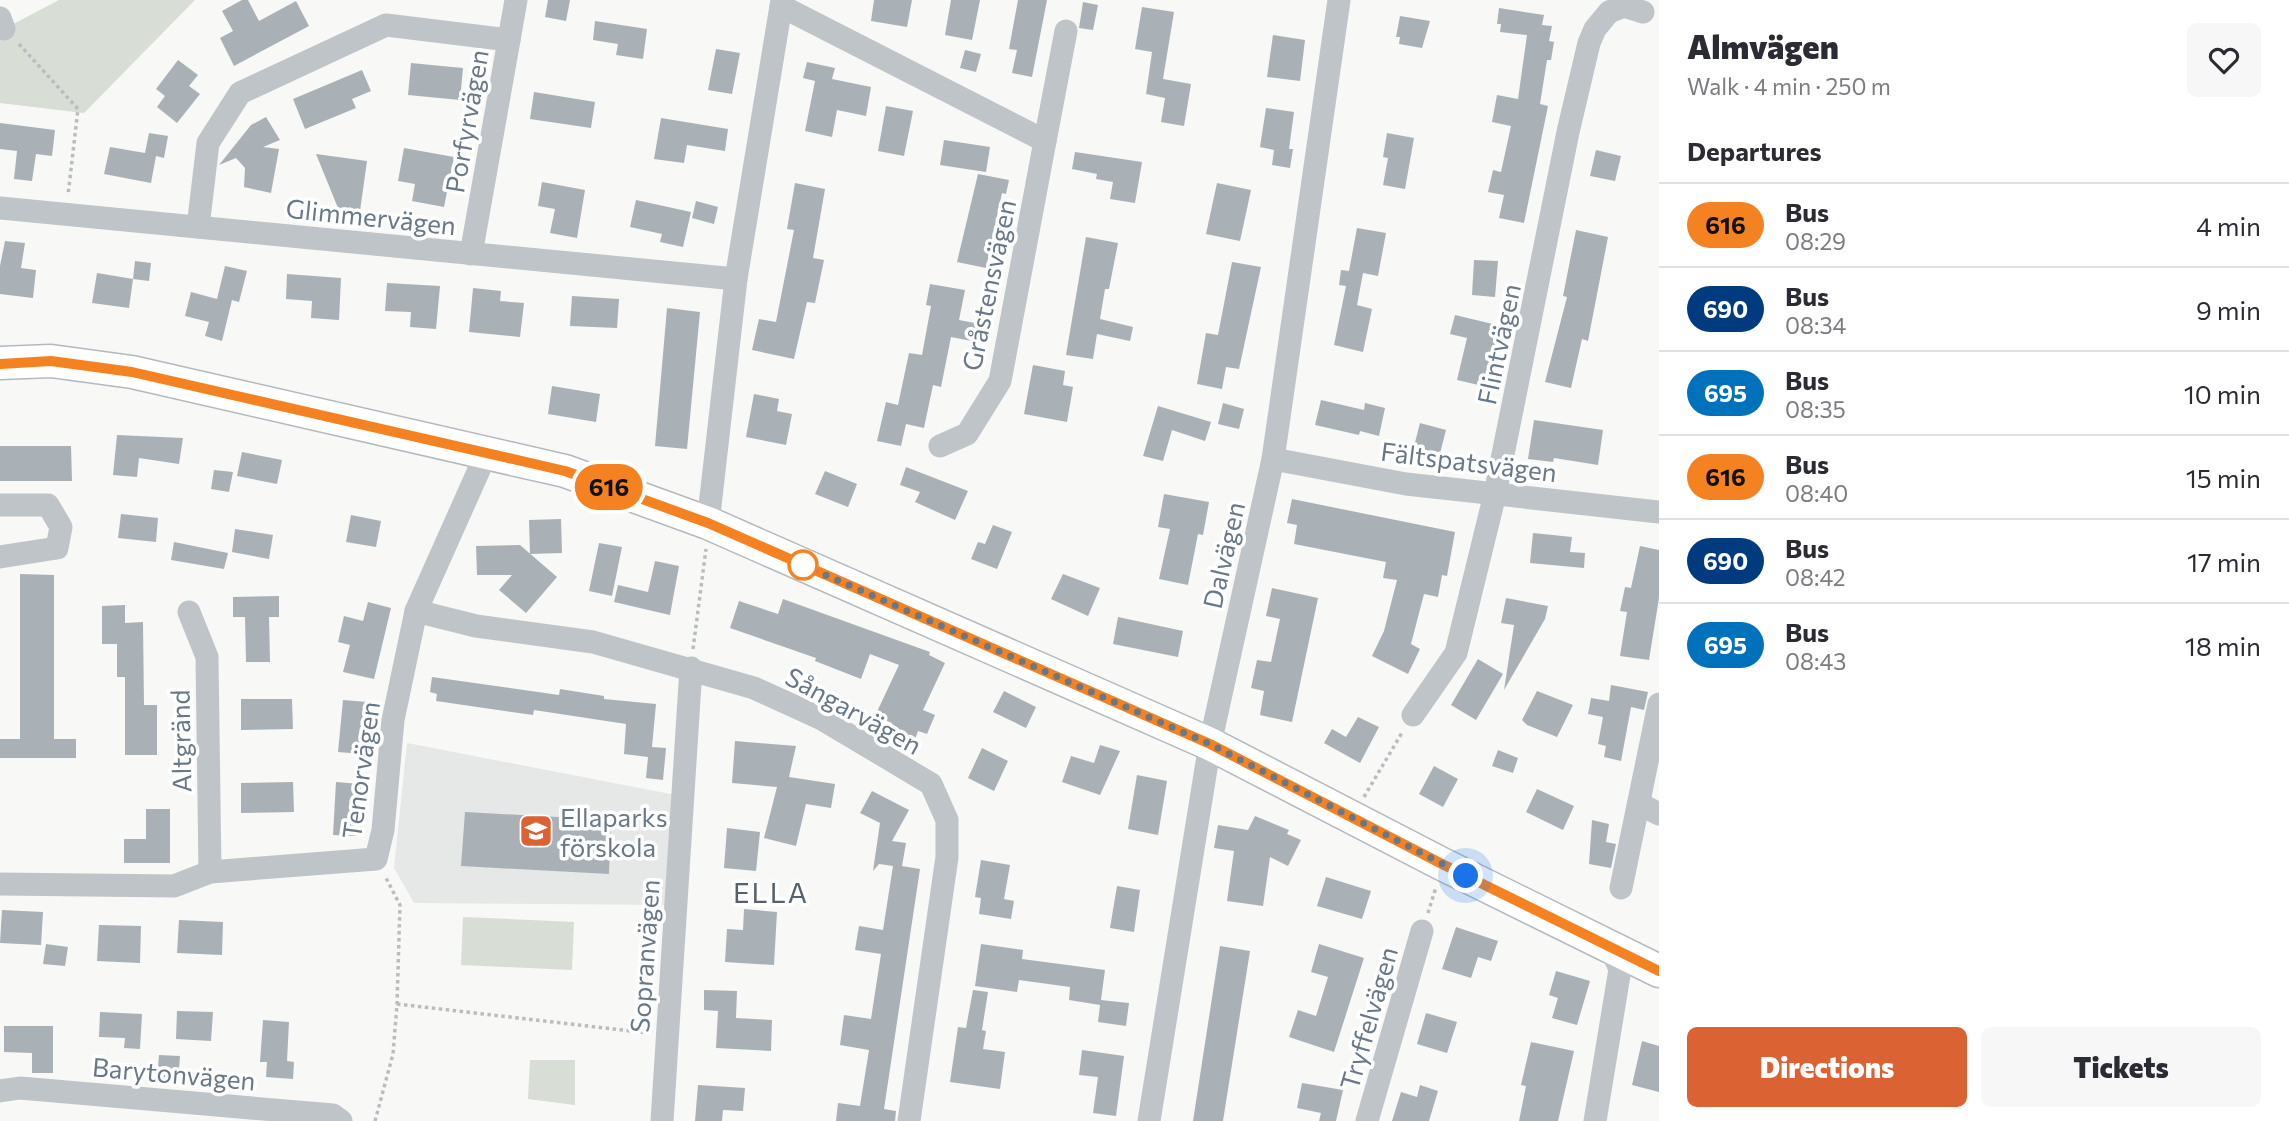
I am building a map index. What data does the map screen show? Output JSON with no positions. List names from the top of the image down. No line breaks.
{"streets":{"street":["Porfyrvägen","Glimmervägen","Gråstensvägen","Flintvägen","Fältspatsvägen","Dalvägen","Sångarvägen","Altgränd","Tenorvägen","Sopranvägen","Tryffelvägen","Barytonvägen"]},"crossings":[["Porfyrvägen","Glimmervägen"],["Flintvägen","Fältspatsvägen"],["Fältspatsvägen","Dalvägen"],["Sångarvägen","Tenorvägen"],["Sångarvägen","Sopranvägen"],["Altgränd","Tenorvägen"]],"districts":["ELLA"],"places":{"school or university":["Ellaparks förskola"]},"lines":["bus line 616"],"page":{"on_map":"616","heading":[["Almvägen","Walk · 4 min · 250 m"],"Departures"],"list":[{"mark":"616","name":"Bus","note":"08:29","value":"4 min"},{"mark":"690","name":"Bus","note":"08:34","value":"9 min"},{"mark":"695","name":"Bus","note":"08:35","value":"10 min"},{"mark":"616","name":"Bus","note":"08:40","value":"15 min"},{"mark":"690","name":"Bus","note":"08:42","value":"17 min"},{"mark":"695","name":"Bus","note":"08:43","value":"18 min"}],"buttons":["Directions","Tickets"]}}
